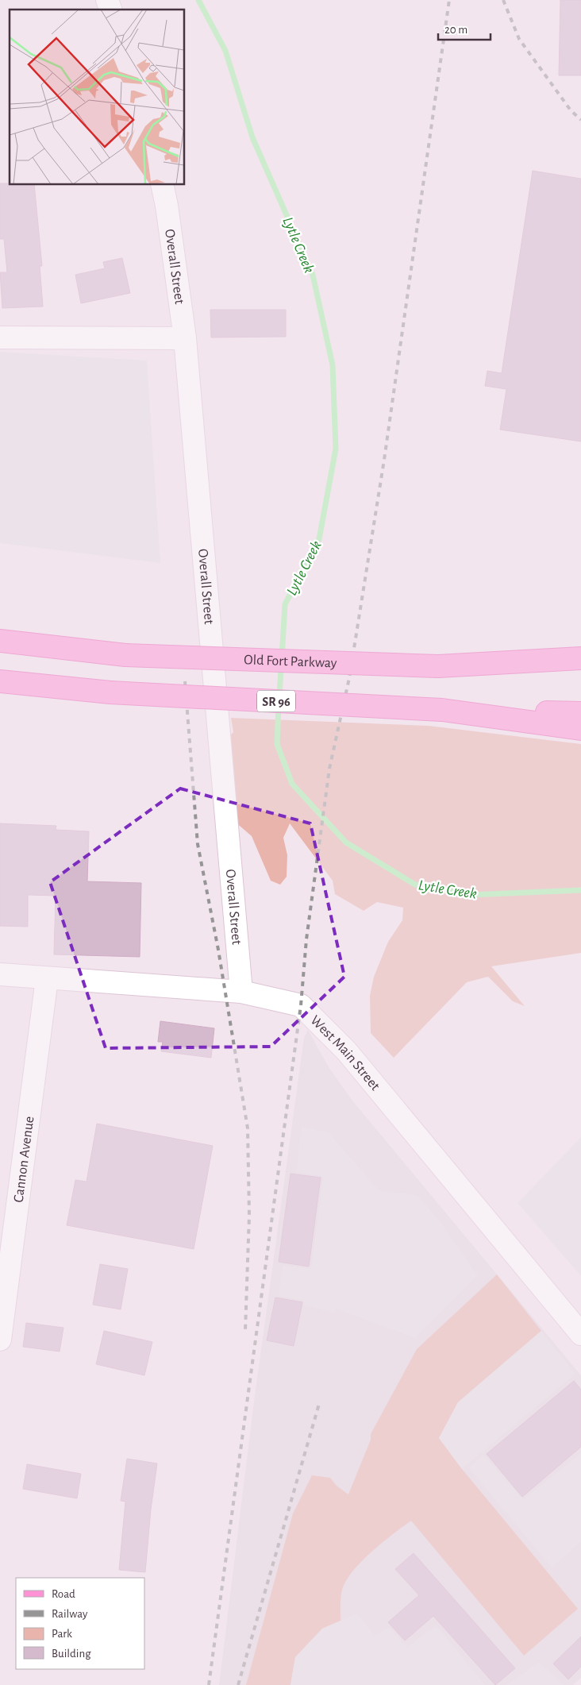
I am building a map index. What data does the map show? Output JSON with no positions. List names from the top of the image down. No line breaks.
{"streets":{"main road":["Old Fort Parkway","SR 96"],"street":["Overall Street","West Main Street","Cannon Avenue"]},"crossings":[["Overall Street","West Main Street"],["West Main Street","Cannon Avenue"]],"water":["Lytle Creek"],"legend":["Road","Railway","Park","Building"],"scale_bar":"20 m"}
